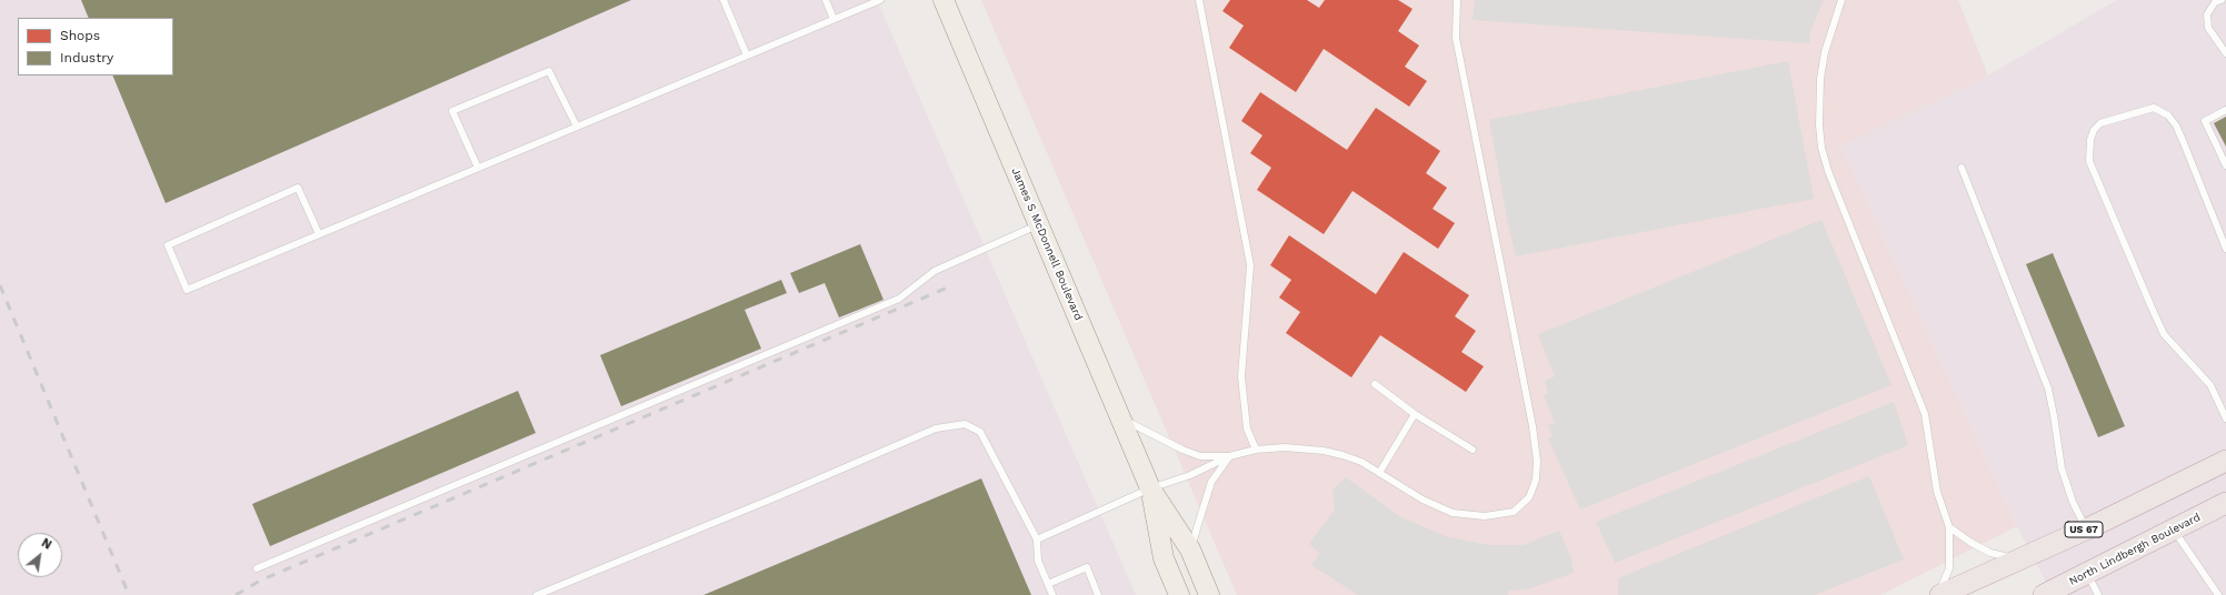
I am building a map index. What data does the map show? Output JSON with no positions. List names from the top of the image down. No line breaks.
{"streets":{"highway":["US 67","North Lindbergh Boulevard"],"main road":["James S McDonnell Boulevard"]},"legend":["Shops","Industry"],"north":"top right"}
